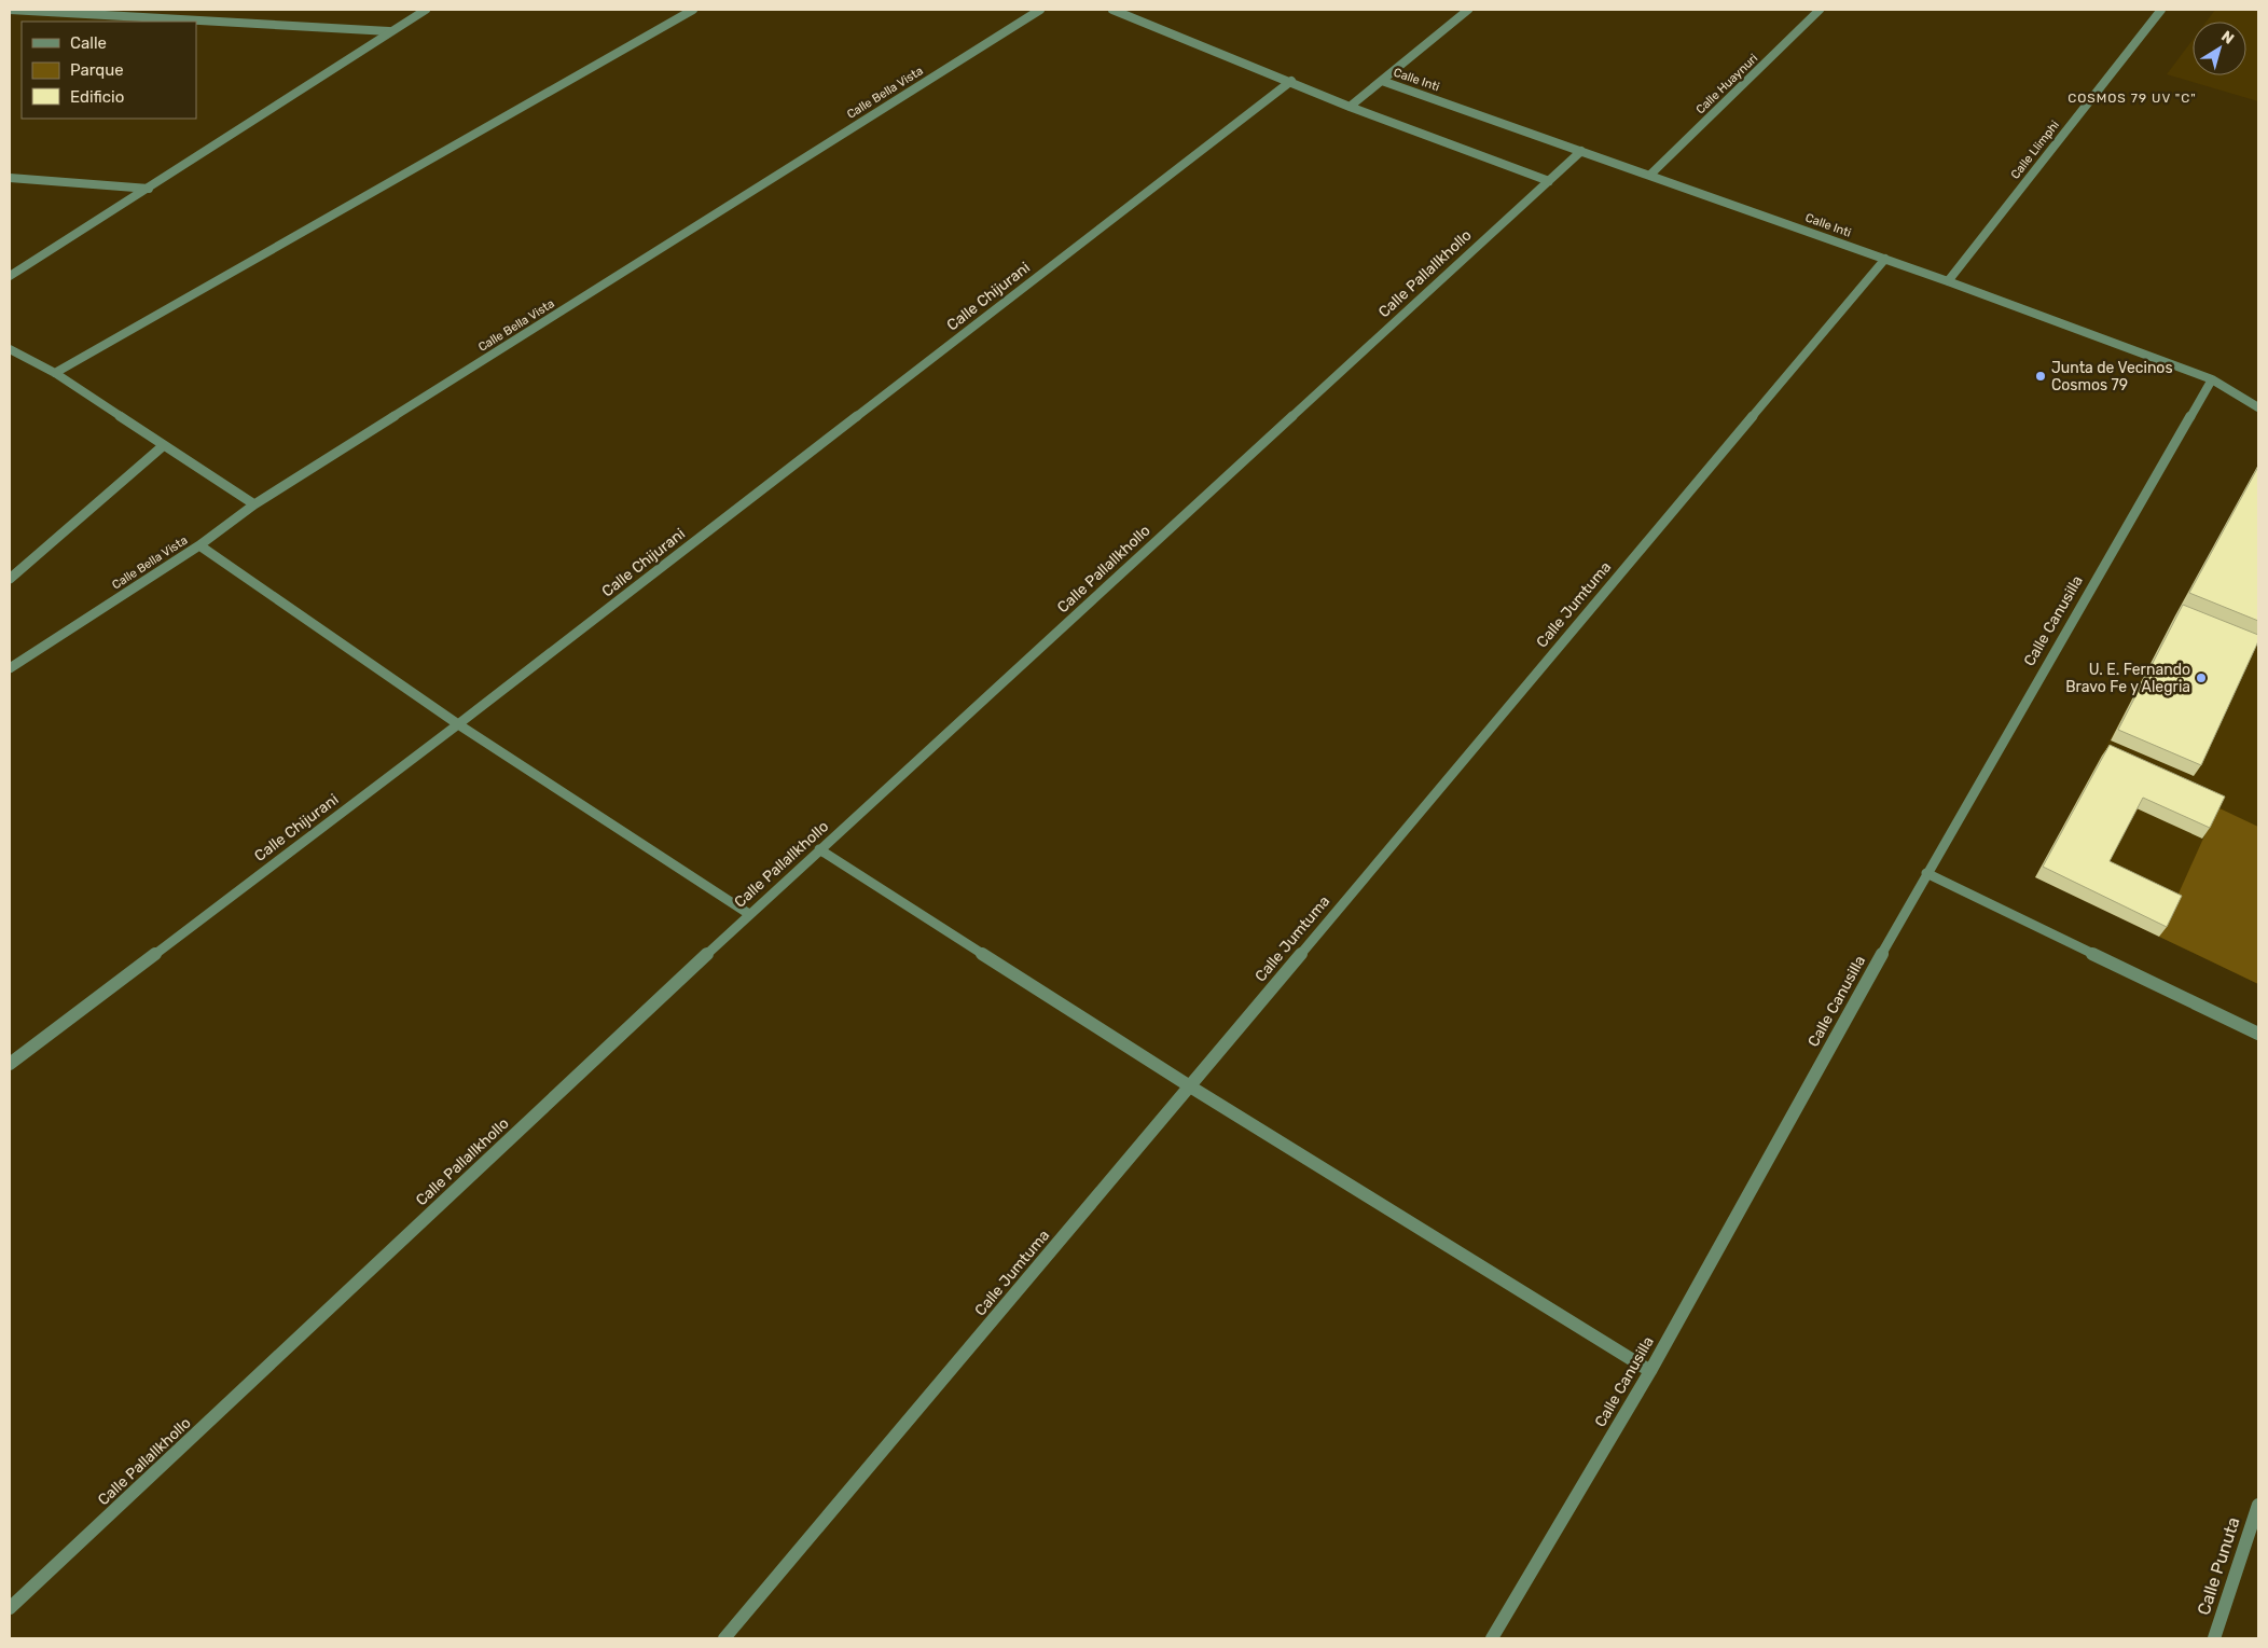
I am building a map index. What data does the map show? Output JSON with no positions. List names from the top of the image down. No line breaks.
{"streets":{"street":["Calle Inti","Calle Huaynuri","Calle Bella Vista","Calle Llimphi","Calle Pallallkhollo","Calle Chijurani","Calle Jumtuma","Calle Canusilla","Calle Punuta"]},"crossings":[["Calle Inti","Calle Huaynuri"],["Calle Inti","Calle Llimphi"],["Calle Inti","Calle Pallallkhollo"],["Calle Inti","Calle Jumtuma"],["Calle Inti","Calle Canusilla"]],"districts":["COSMOS 79 UV \"C\""],"places":["Junta de Vecinos Cosmos 79","U. E. Fernando Bravo Fe y Alegria"],"legend":["Calle","Parque","Edificio"],"north":"top right"}
